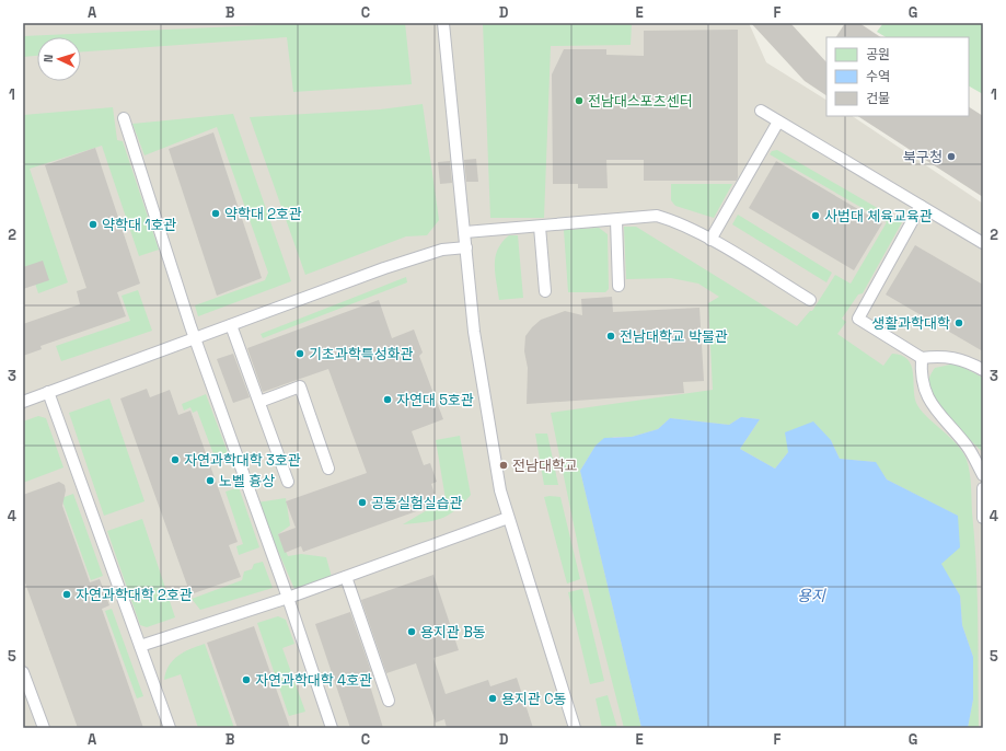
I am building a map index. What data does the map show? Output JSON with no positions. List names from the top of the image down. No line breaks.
{"water":["용지"],"places":["전남대스포츠센터","북구청","약학대 2호관","사범대 체육교육관","약학대 1호관","생활과학대학","전남대학교 박물관","기초과학특성화관","자연대 5호관","자연과학대학 3호관","전남대학교","노벨 흉상","공동실험실습관","자연과학대학 2호관","용지관 B동","자연과학대학 4호관","용지관 C동"],"legend":["공원","수역","건물"],"north":"left","grid":{"columns":["A","B","C","D","E","F","G"],"rows":["1","2","3","4","5"]}}
